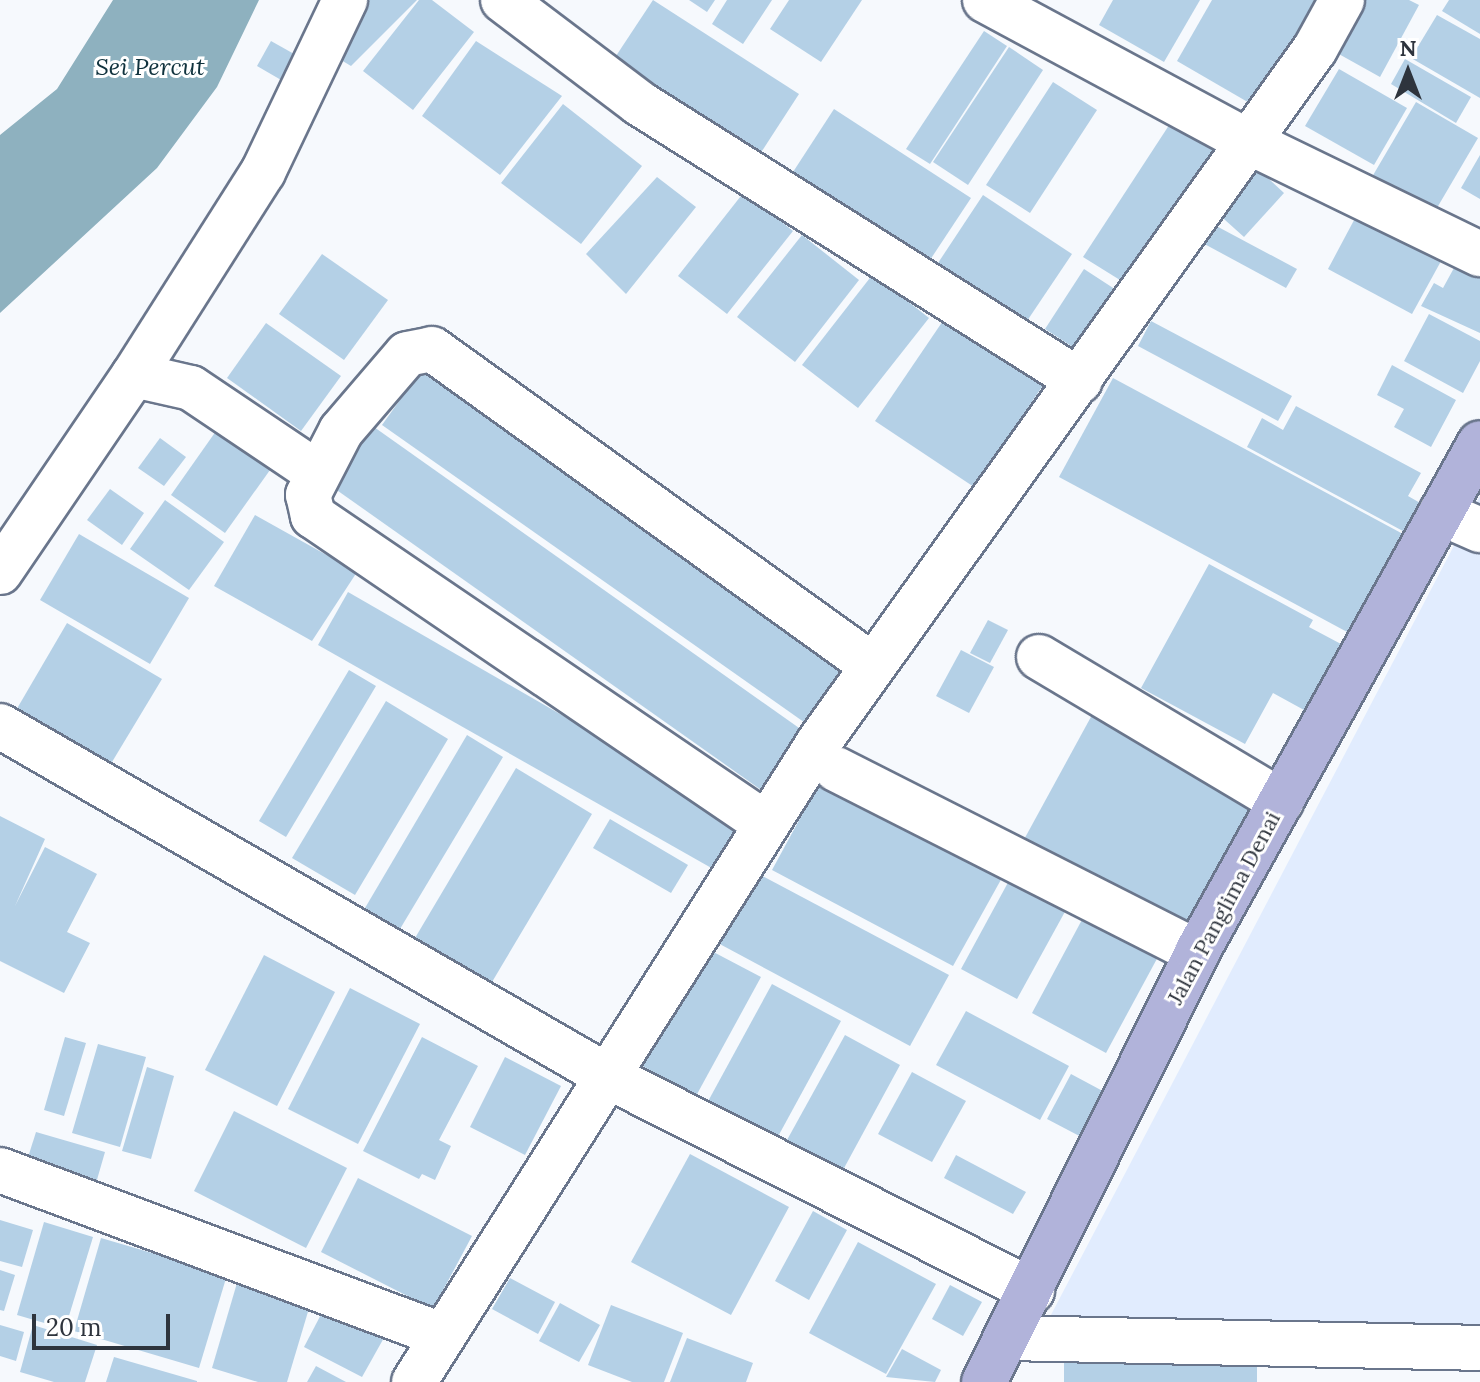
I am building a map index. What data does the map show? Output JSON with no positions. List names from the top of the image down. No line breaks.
{"streets":{"main road":["Jalan Panglima Denai"]},"water":["Sei Percut"],"scale_bar":"20 m","north":"top"}
